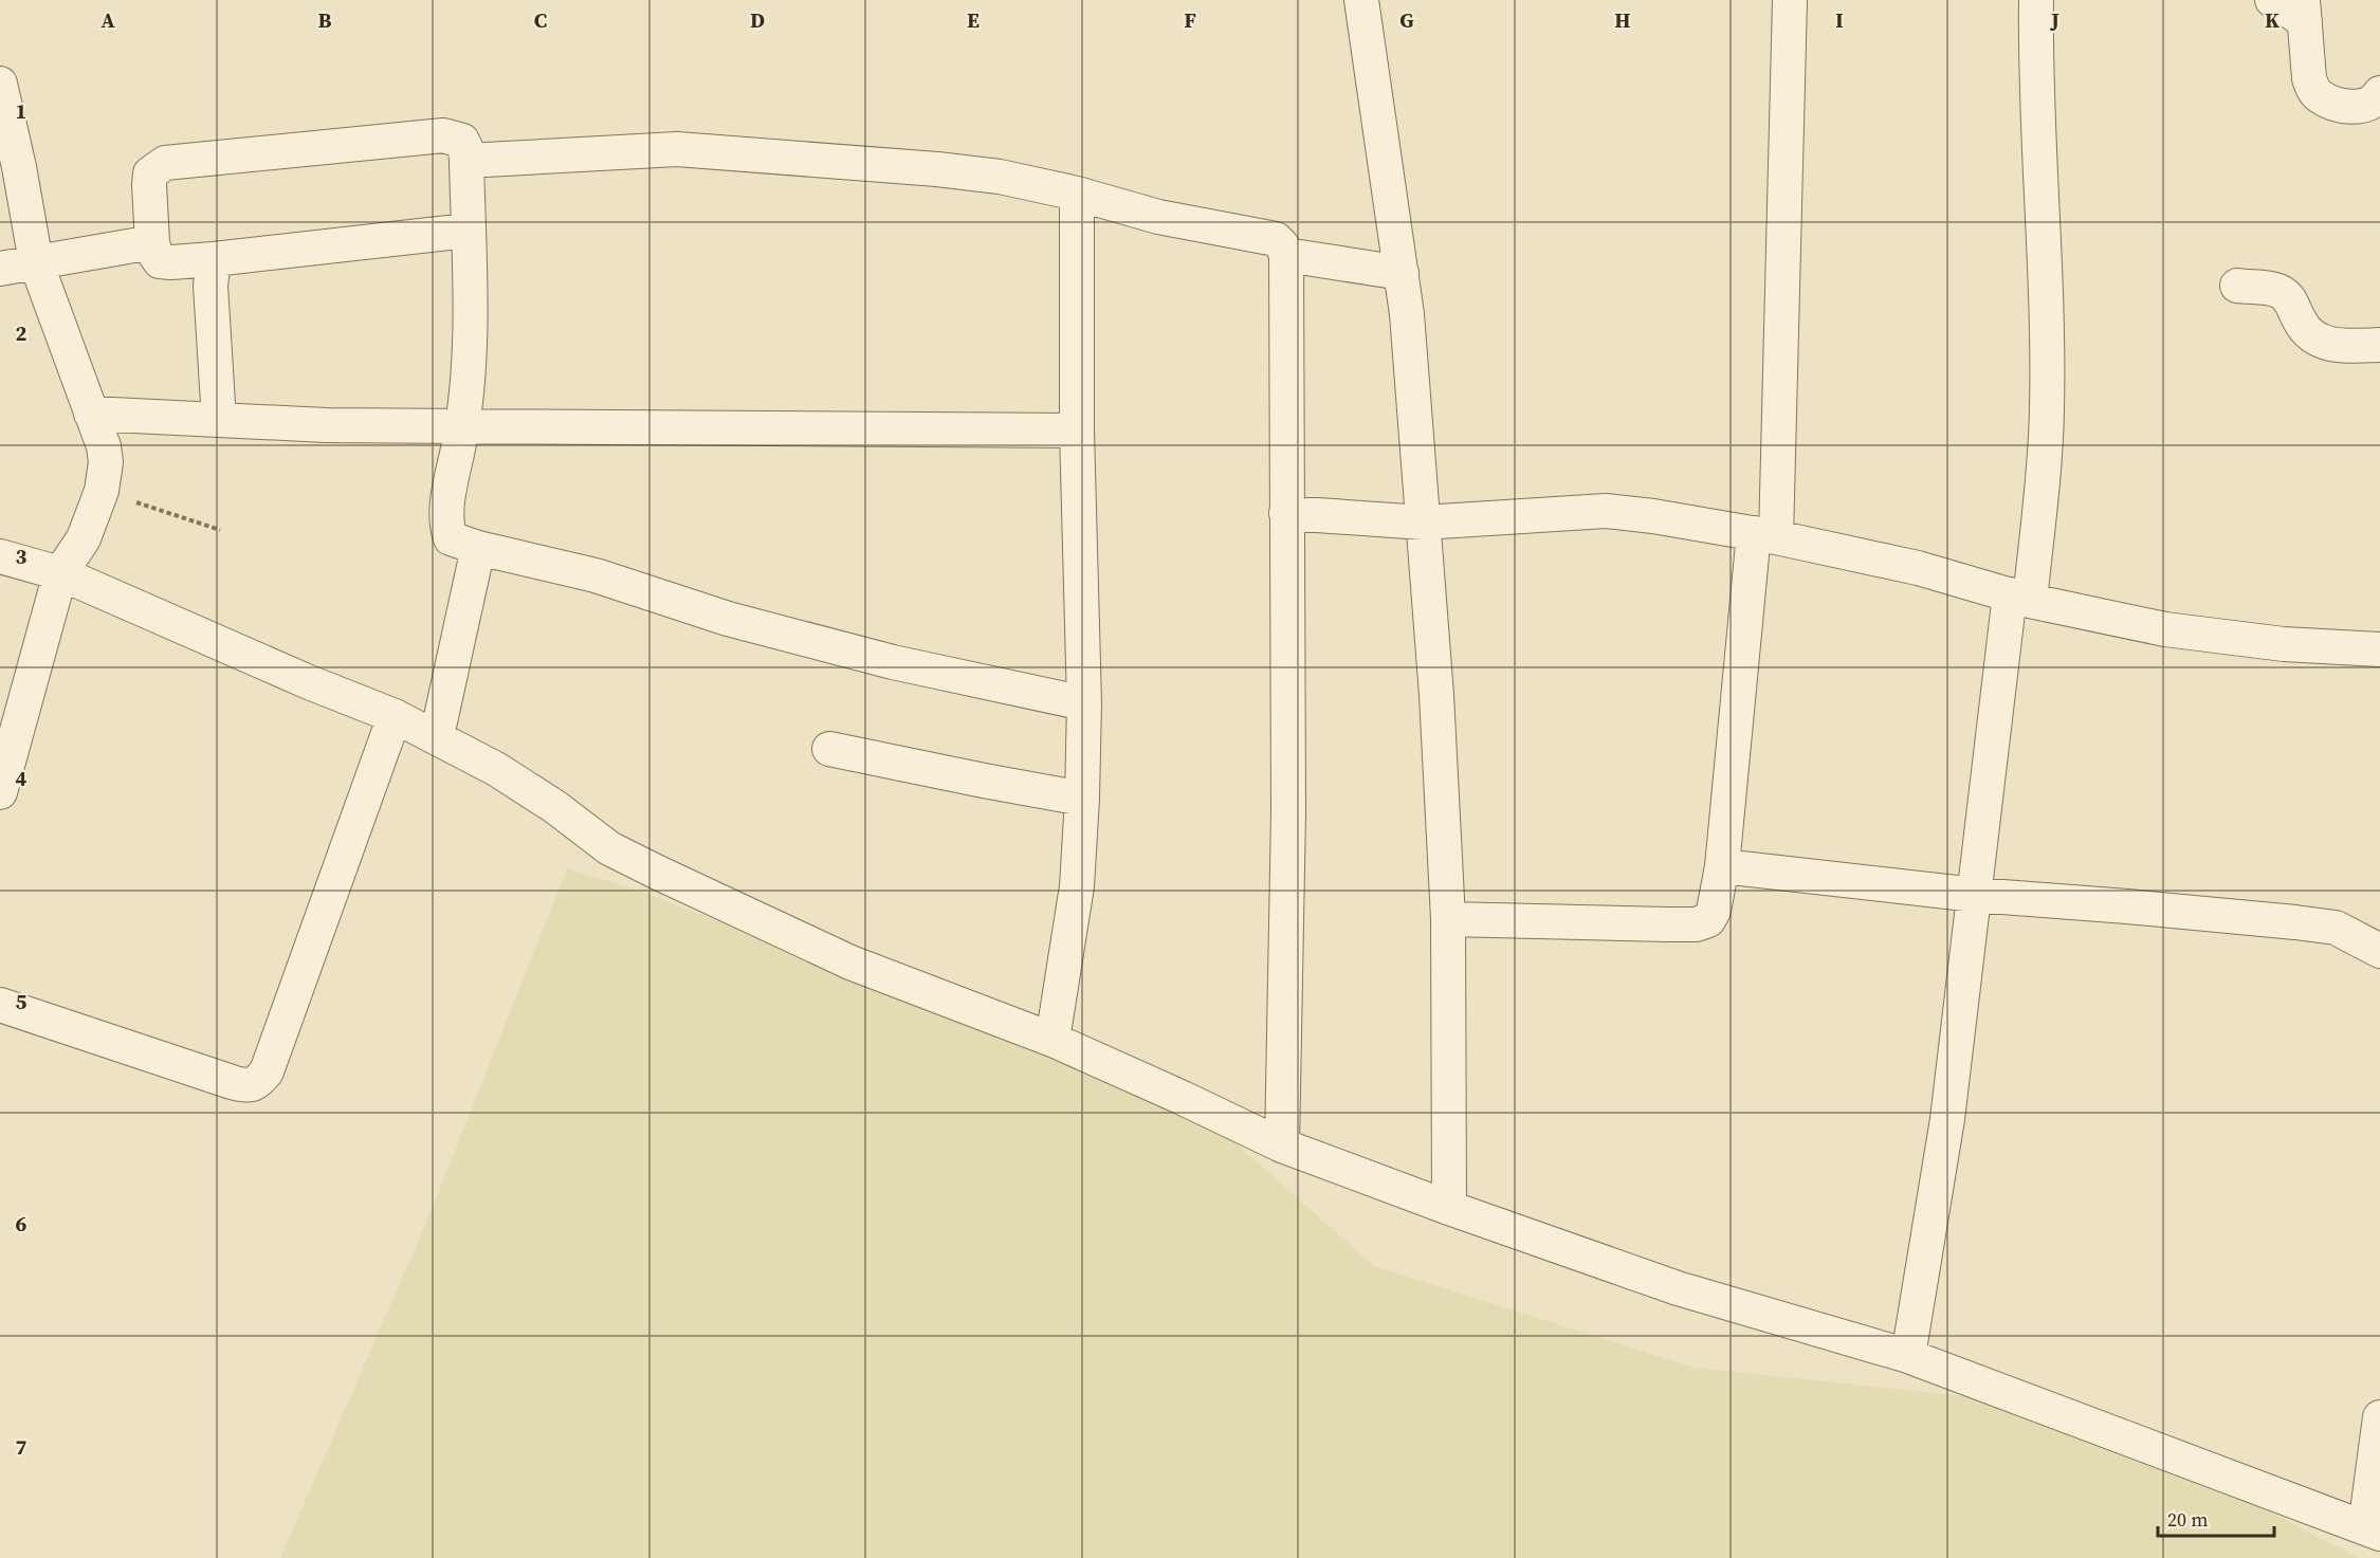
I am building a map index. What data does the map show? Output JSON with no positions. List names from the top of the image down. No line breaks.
{"scale_bar":"20 m","grid":{"columns":["A","B","C","D","E","F","G","H","I","J","K"],"rows":["1","2","3","4","5","6","7"]}}
